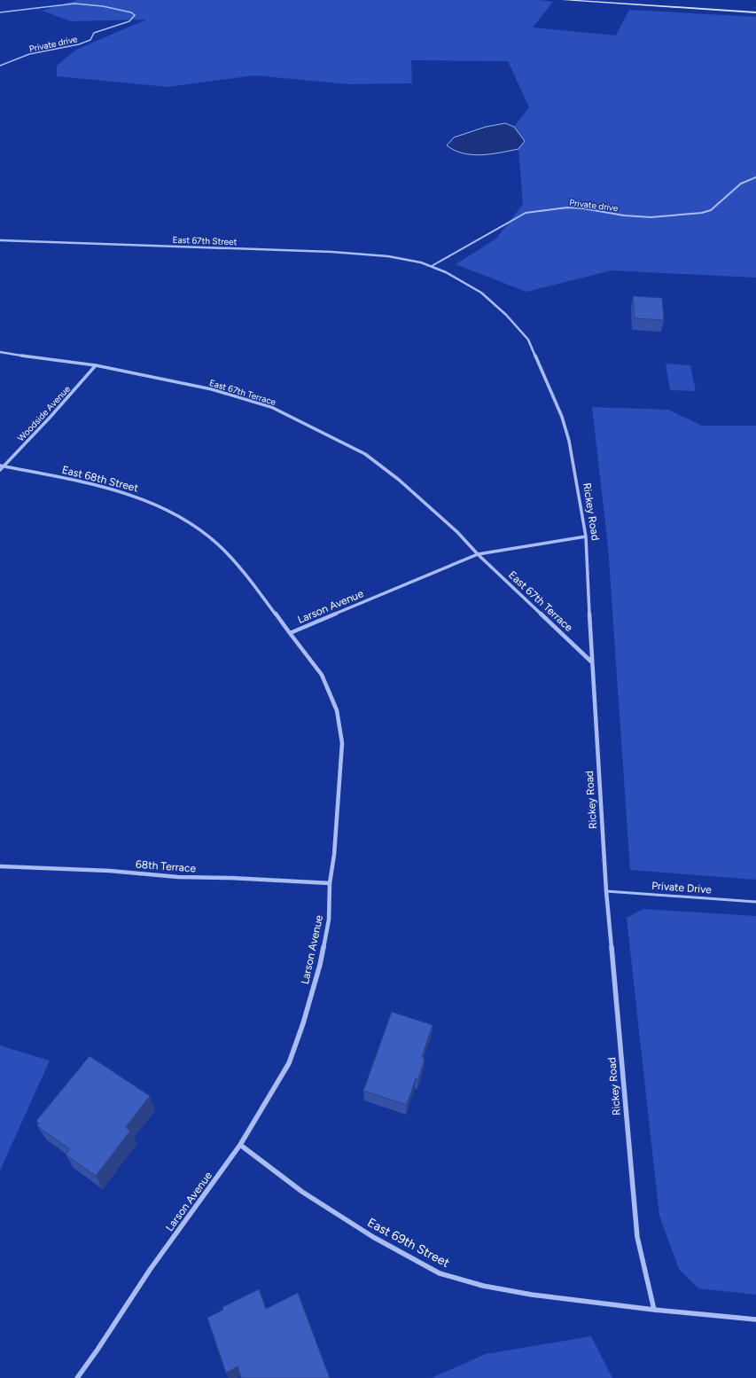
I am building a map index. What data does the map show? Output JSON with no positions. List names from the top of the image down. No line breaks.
{"streets":{"street":["East 67th Street","East 67th Terrace","Woodside Avenue","East 68th Street","Rickey Road","Larson Avenue","68th Terrace","East 69th Street"],"lane":["Private drive","Private Drive"]},"crossings":[["Private drive","Rickey Road"],["East 67th Street","Rickey Road"],["East 67th Terrace","Woodside Avenue"],["East 67th Terrace","Rickey Road"],["East 67th Terrace","Larson Avenue"],["Woodside Avenue","East 68th Street"],["East 68th Street","Larson Avenue"],["Rickey Road","Private Drive"],["Rickey Road","East 69th Street"],["Larson Avenue","68th Terrace"],["Larson Avenue","East 69th Street"]]}
